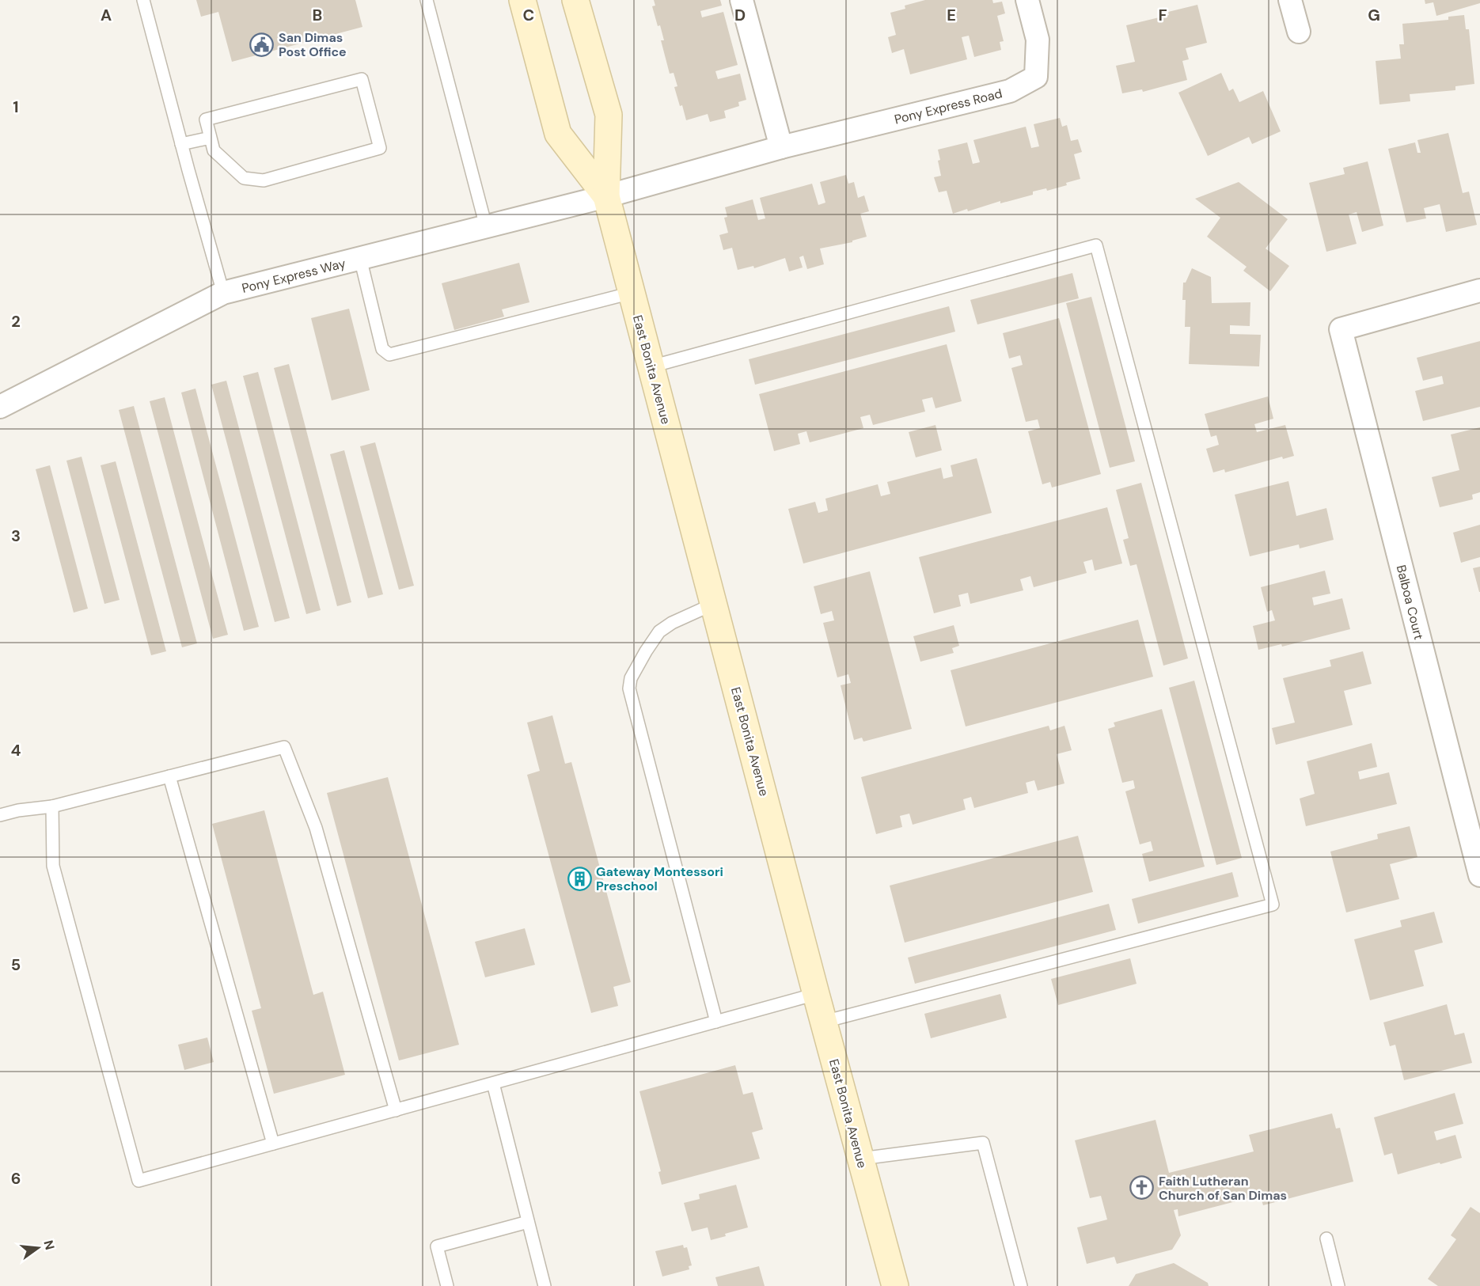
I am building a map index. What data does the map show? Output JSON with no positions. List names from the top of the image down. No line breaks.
{"streets":{"main road":["East Bonita Avenue"],"street":["Pony Express Road","Pony Express Way","Balboa Court"]},"crossings":[["Pony Express Road","Pony Express Way"],["Pony Express Road","East Bonita Avenue"],["Pony Express Way","East Bonita Avenue"]],"places":{"public building":["San Dimas Post Office"],"building":["Gateway Montessori Preschool"],"church":["Faith Lutheran Church of San Dimas"]},"north":"right","grid":{"columns":["A","B","C","D","E","F","G"],"rows":["1","2","3","4","5","6"]}}
